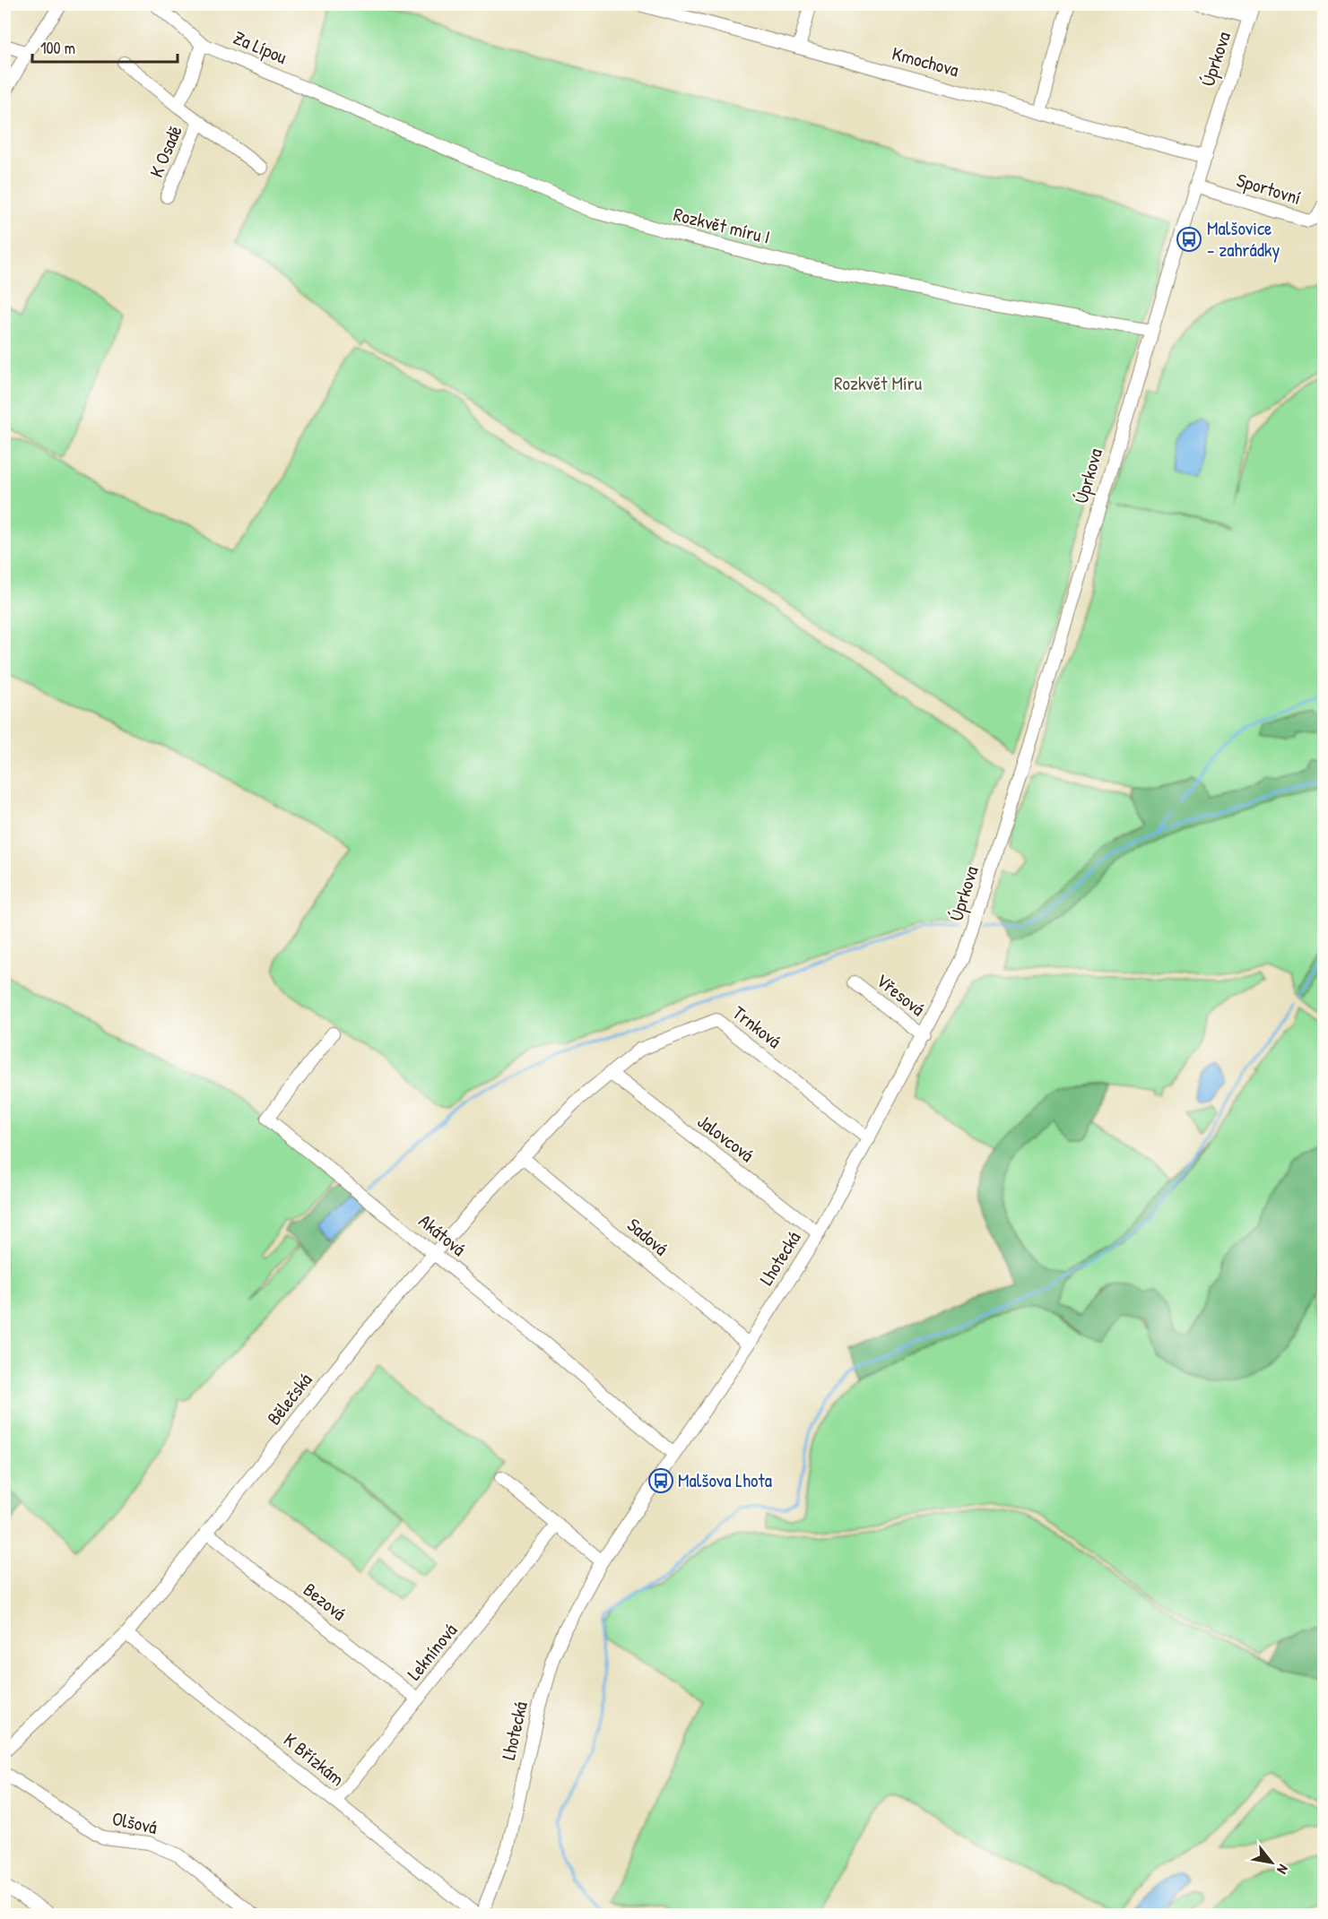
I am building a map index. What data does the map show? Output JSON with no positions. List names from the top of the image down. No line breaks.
{"streets":{"street":["Za Lípou","Úprkova","Kmochova","K Osadě","Sportovní","Rozkvět míru I","Vřesová","Trnková","Jalovcová","Akátová","Sadová","Lhotecká","Bělečská","Bezová","Leknínová","K Břízkám","Olšová"]},"crossings":[["Za Lípou","Rozkvět míru I"],["Úprkova","Kmochova"],["Úprkova","Sportovní"],["Úprkova","Rozkvět míru I"],["Úprkova","Lhotecká"],["Vřesová","Lhotecká"],["Trnková","Jalovcová"],["Trnková","Lhotecká"],["Trnková","Bělečská"],["Jalovcová","Lhotecká"],["Jalovcová","Bělečská"],["Akátová","Lhotecká"],["Akátová","Bělečská"],["Sadová","Lhotecká"],["Sadová","Bělečská"],["Bělečská","Bezová"],["Bělečská","K Břízkám"],["Bezová","Leknínová"],["Leknínová","K Břízkám"]],"parks":["Rozkvět Míru"],"places":{"bus stop":["Malšovice - zahrádky","Malšova Lhota"]},"scale_bar":"100 m","north":"bottom right"}
